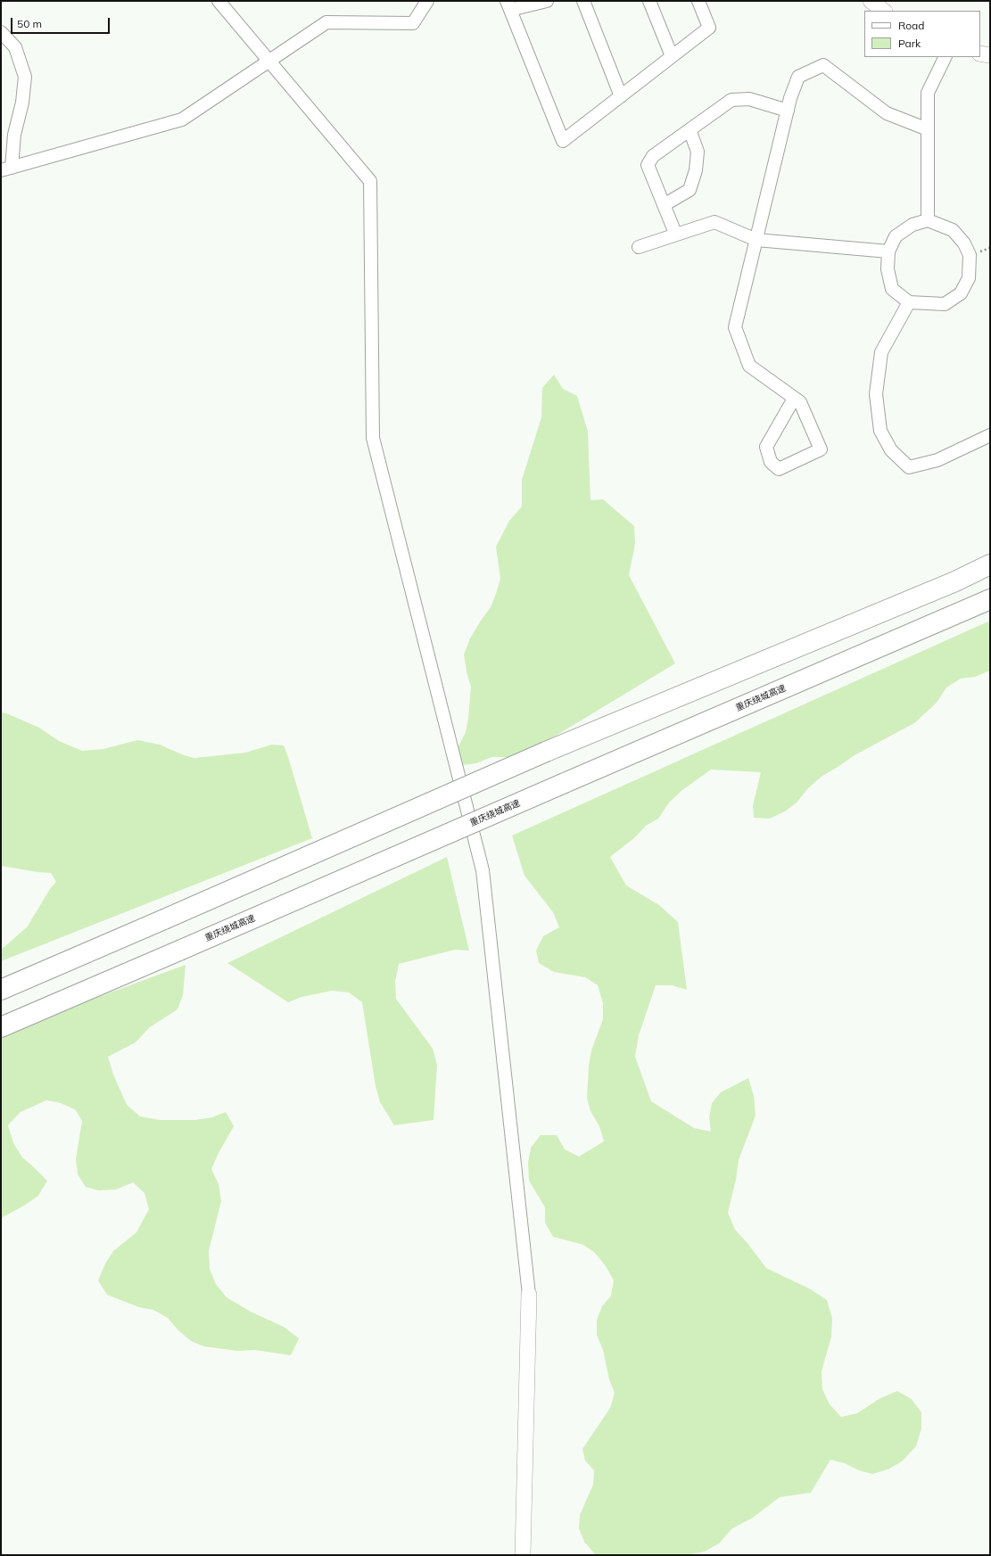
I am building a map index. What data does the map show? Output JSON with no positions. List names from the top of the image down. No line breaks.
{"streets":{"highway":["重庆绕城高速"]},"legend":["Road","Park"],"scale_bar":"50 m"}
